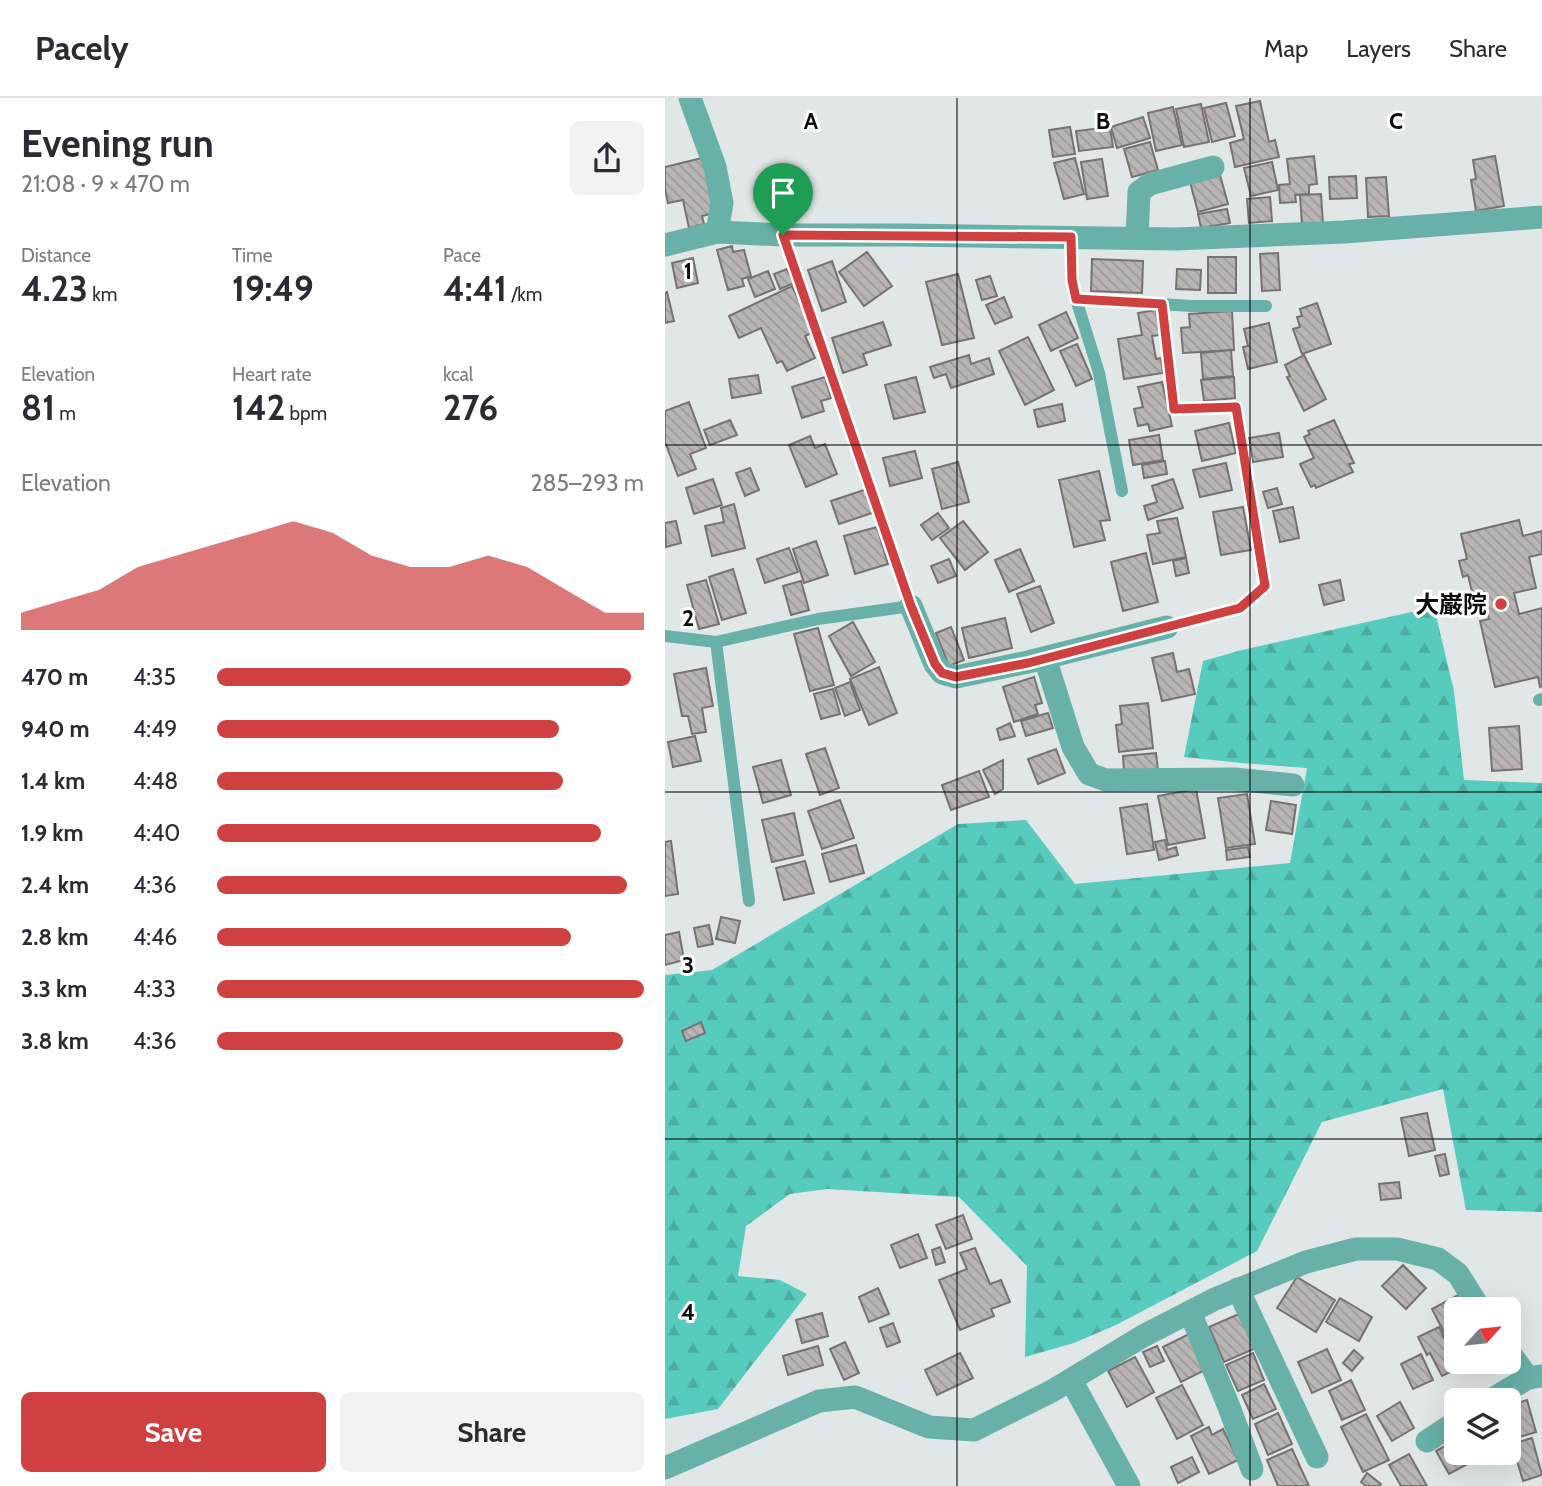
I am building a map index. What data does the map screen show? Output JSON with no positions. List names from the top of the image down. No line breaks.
{"places":["大巌院"],"north":"top right","page":{"header":"Pacely","nav":["Map","Layers","Share"],"heading":["Evening run","21:08 · 9 × 470 m"],"stats":[["Distance","4.23 km"],["Time","19:49"],["Pace","4:41 /km"],["Elevation","81 m"],["Heart rate","142 bpm"],["kcal","276"]],"chart":["Elevation","285–293 m"],"list":[{"name":"470 m","note":"4:35"},{"name":"940 m","note":"4:49"},{"name":"1.4 km","note":"4:48"},{"name":"1.9 km","note":"4:40"},{"name":"2.4 km","note":"4:36"},{"name":"2.8 km","note":"4:46"},{"name":"3.3 km","note":"4:33"},{"name":"3.8 km","note":"4:36"}],"buttons":["Save","Share"]},"grid":{"columns":["A","B","C"],"rows":["1","2","3","4"]}}
